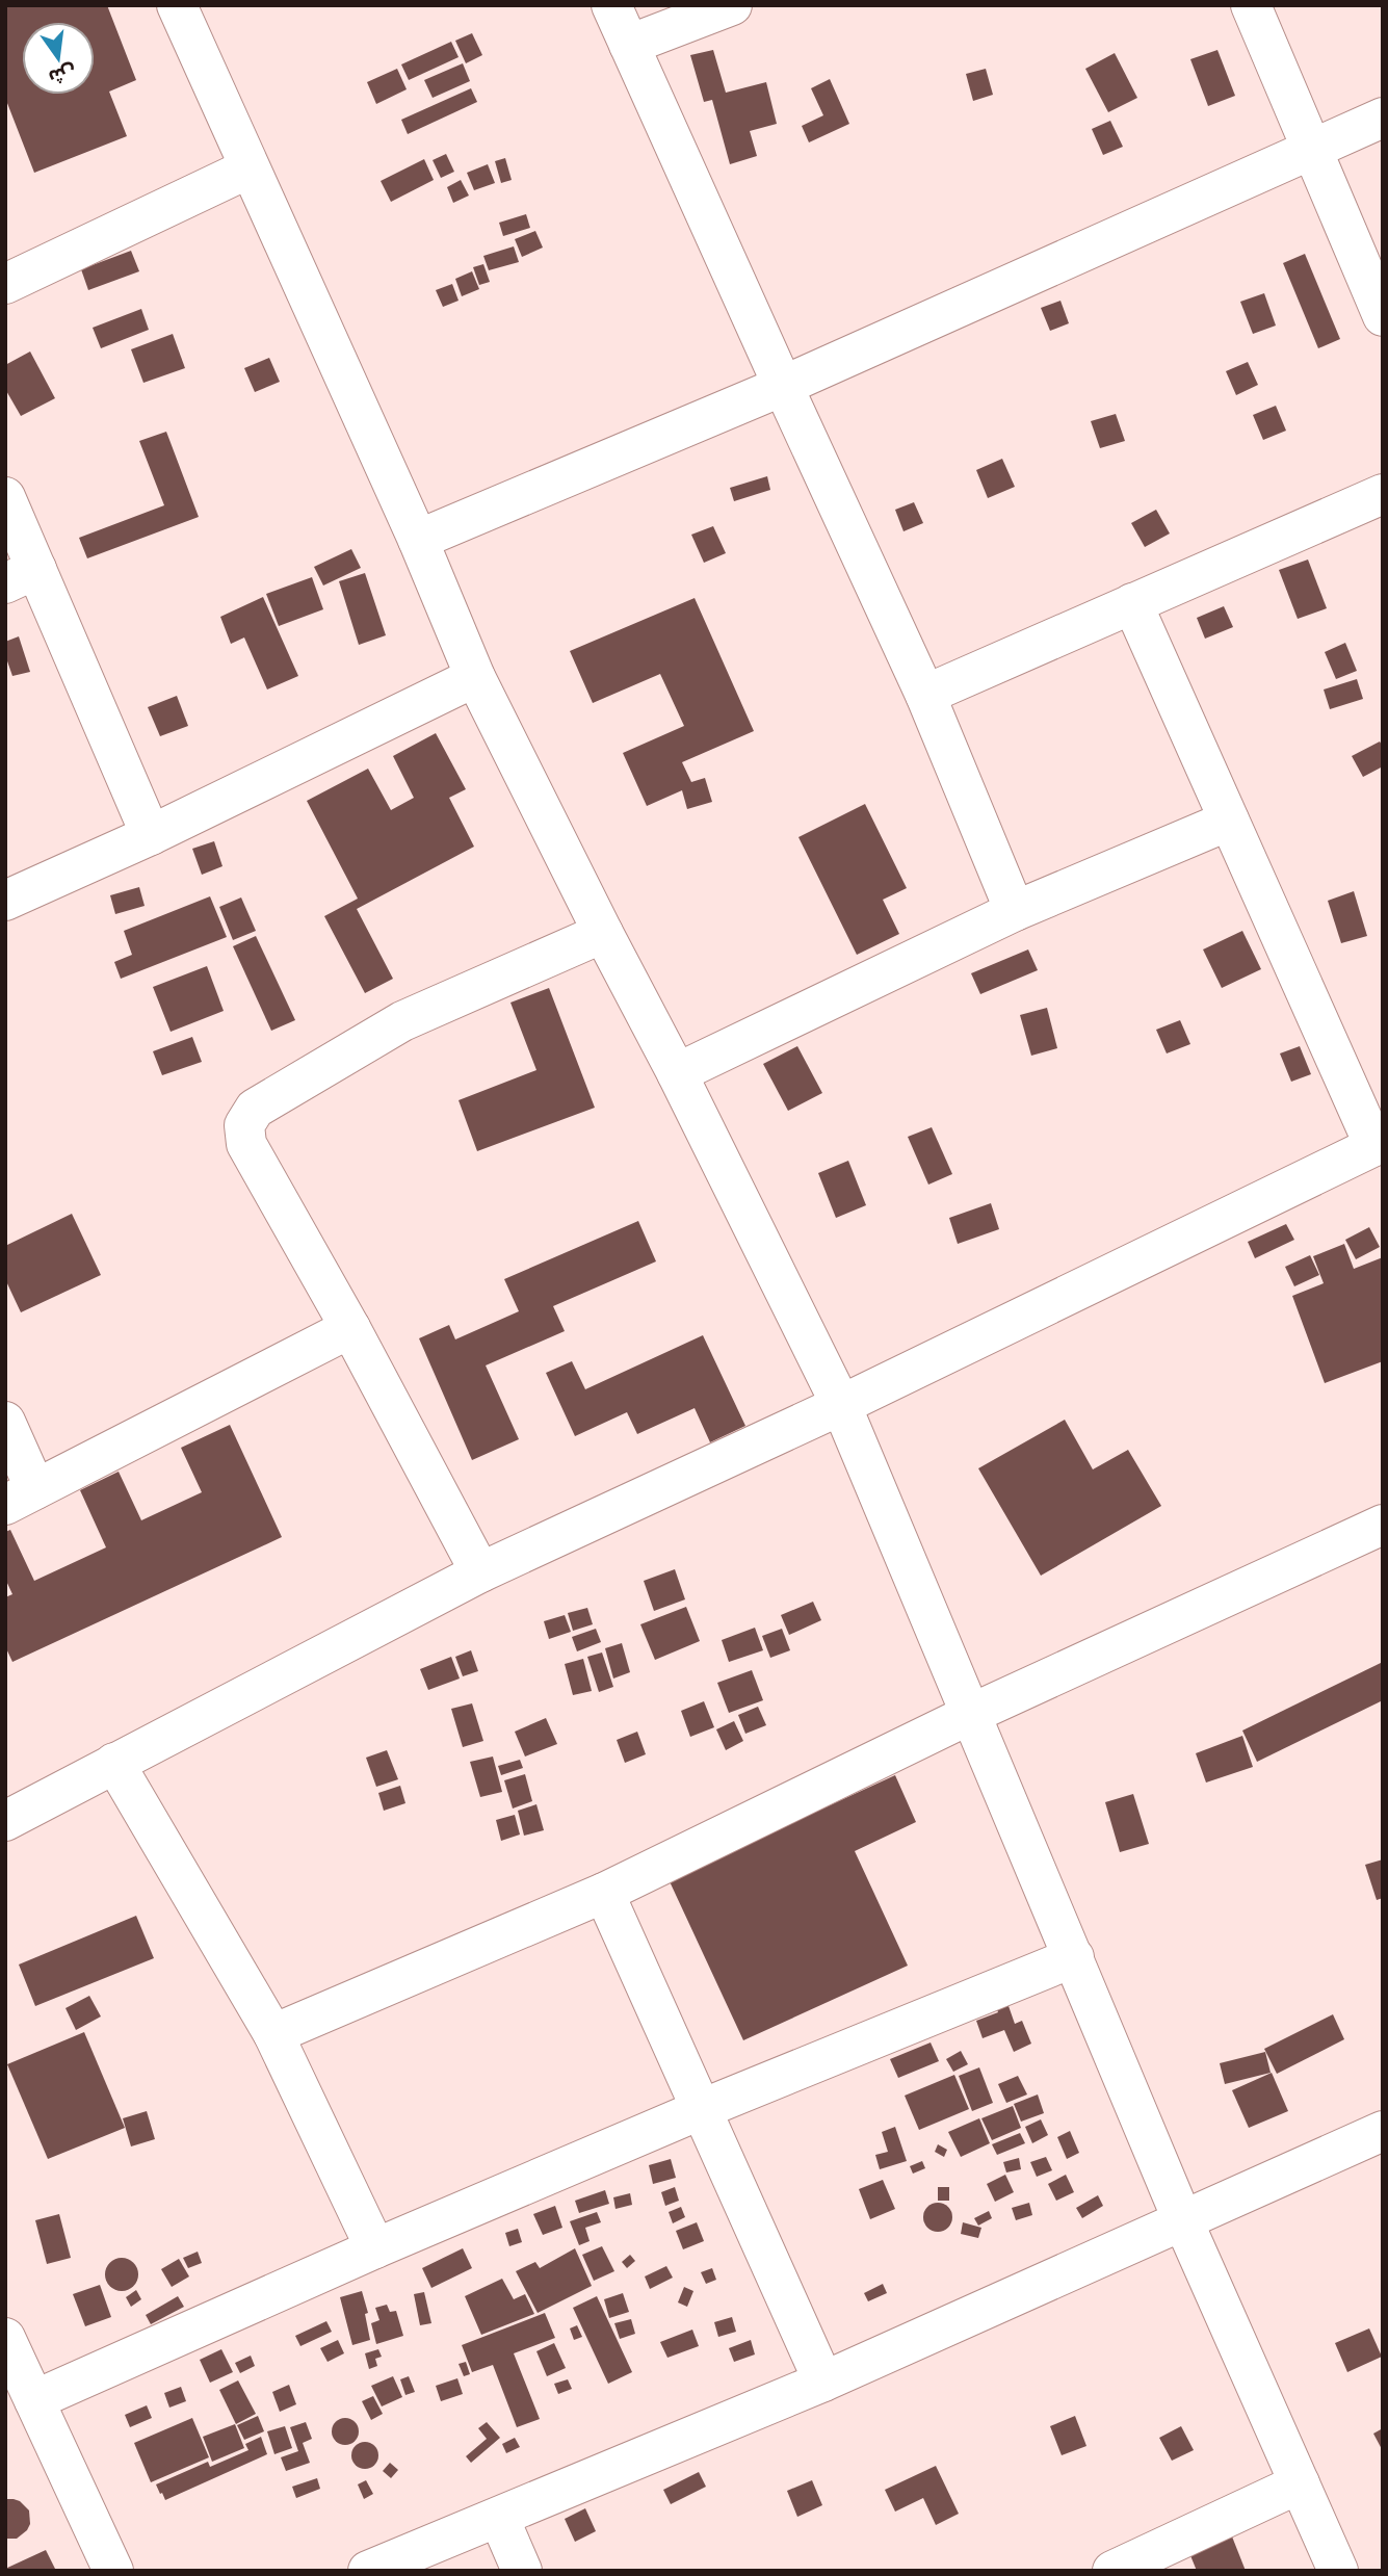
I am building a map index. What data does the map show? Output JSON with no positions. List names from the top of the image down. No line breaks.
{"north":"bottom"}
